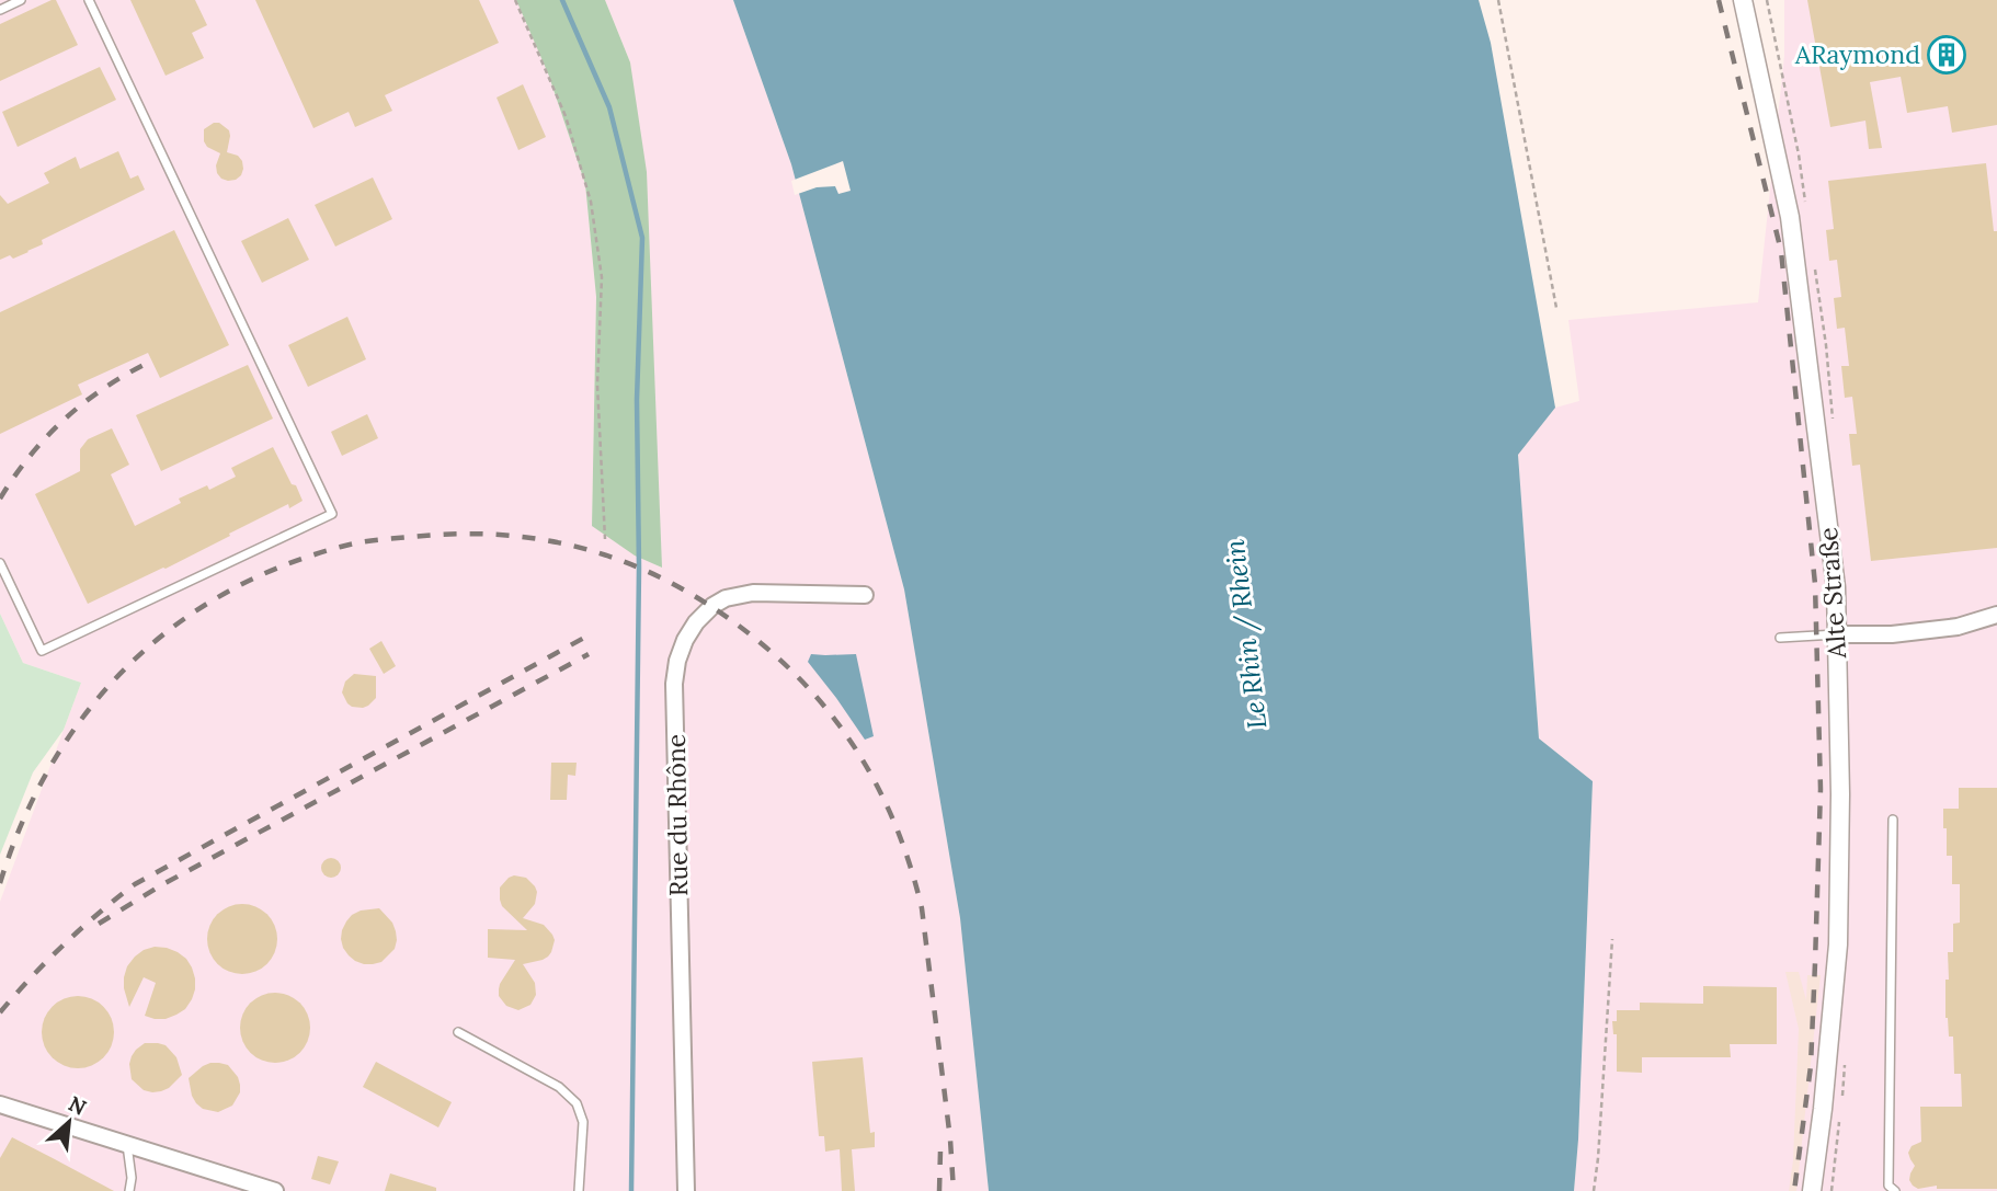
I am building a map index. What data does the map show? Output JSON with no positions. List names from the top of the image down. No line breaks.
{"streets":{"street":["Alte Straße","Rue du Rhône"]},"water":["Le Rhin / Rhein"],"places":{"building":["ARaymond"]},"north":"top right"}
